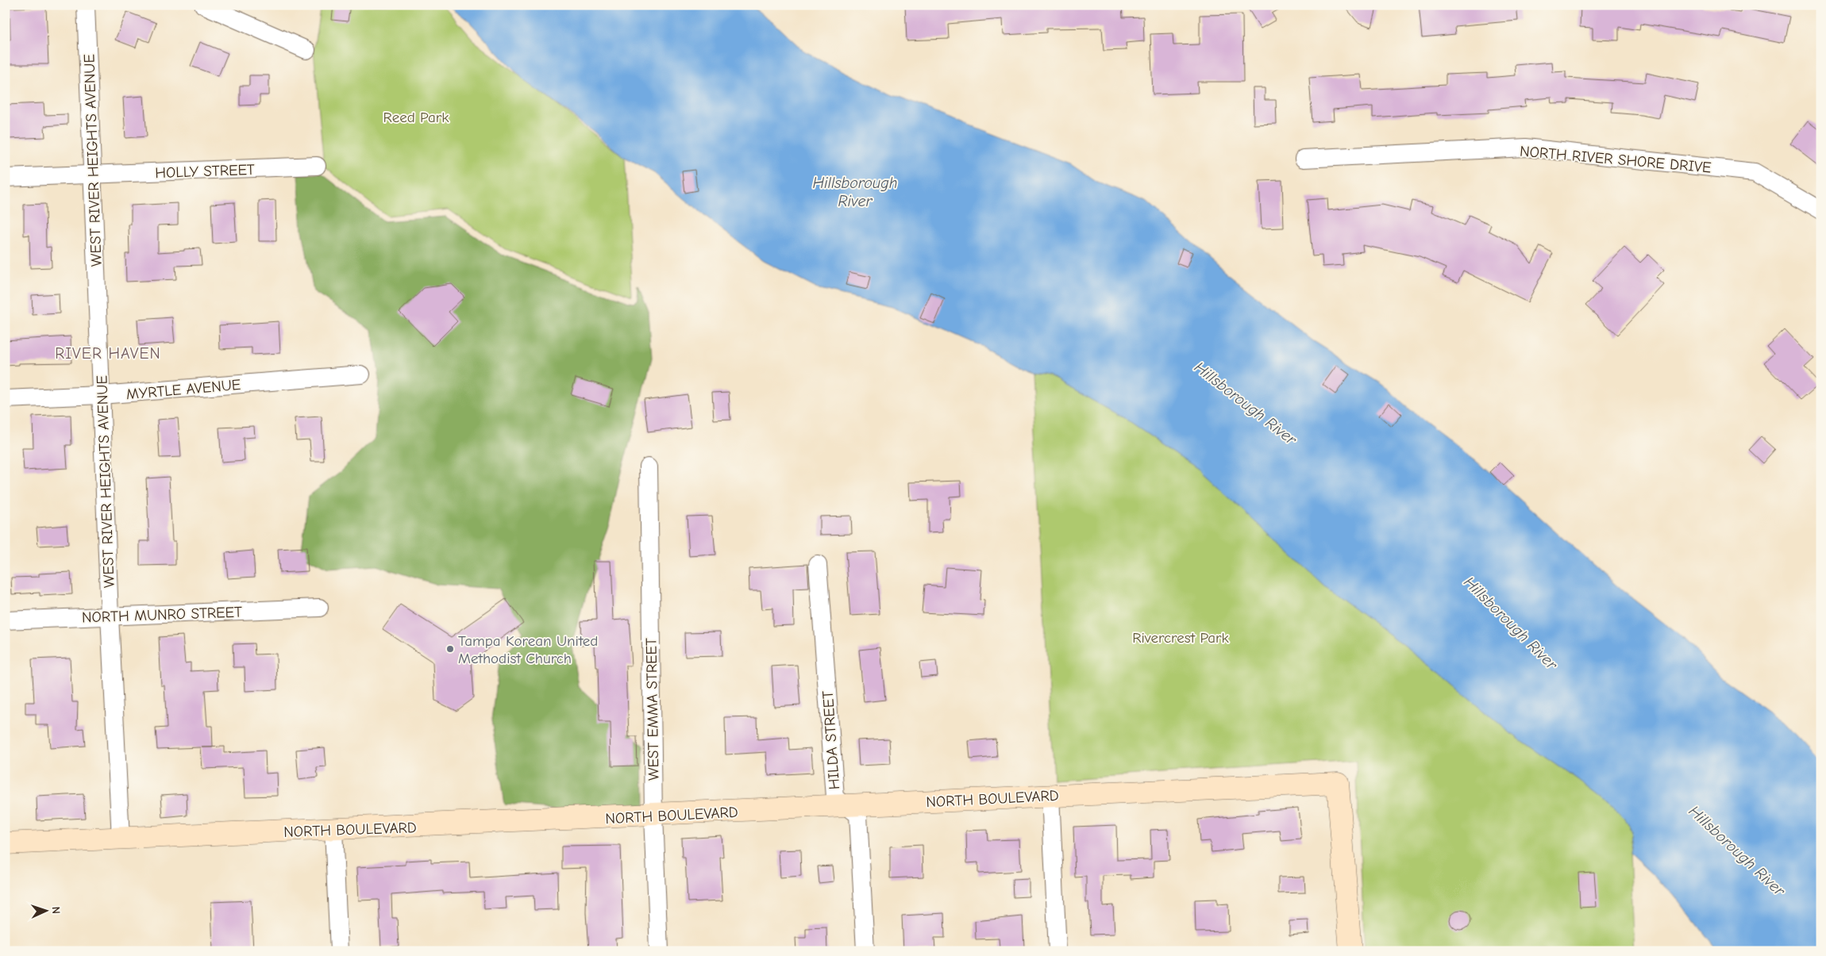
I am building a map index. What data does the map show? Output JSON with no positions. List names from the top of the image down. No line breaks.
{"streets":{"street":["NORTH RIVER SHORE DRIVE","WEST RIVER HEIGHTS AVENUE","HOLLY STREET","MYRTLE AVENUE","NORTH MUNRO STREET","WEST EMMA STREET","HILDA STREET","NORTH BOULEVARD"]},"crossings":[["WEST RIVER HEIGHTS AVENUE","HOLLY STREET"],["WEST RIVER HEIGHTS AVENUE","MYRTLE AVENUE"],["WEST RIVER HEIGHTS AVENUE","NORTH MUNRO STREET"],["WEST RIVER HEIGHTS AVENUE","NORTH BOULEVARD"],["WEST EMMA STREET","NORTH BOULEVARD"],["HILDA STREET","NORTH BOULEVARD"]],"districts":["RIVER HAVEN"],"water":["Hillsborough River"],"parks":["Reed Park","Rivercrest Park"],"places":["Tampa Korean United Methodist Church"],"north":"right"}
